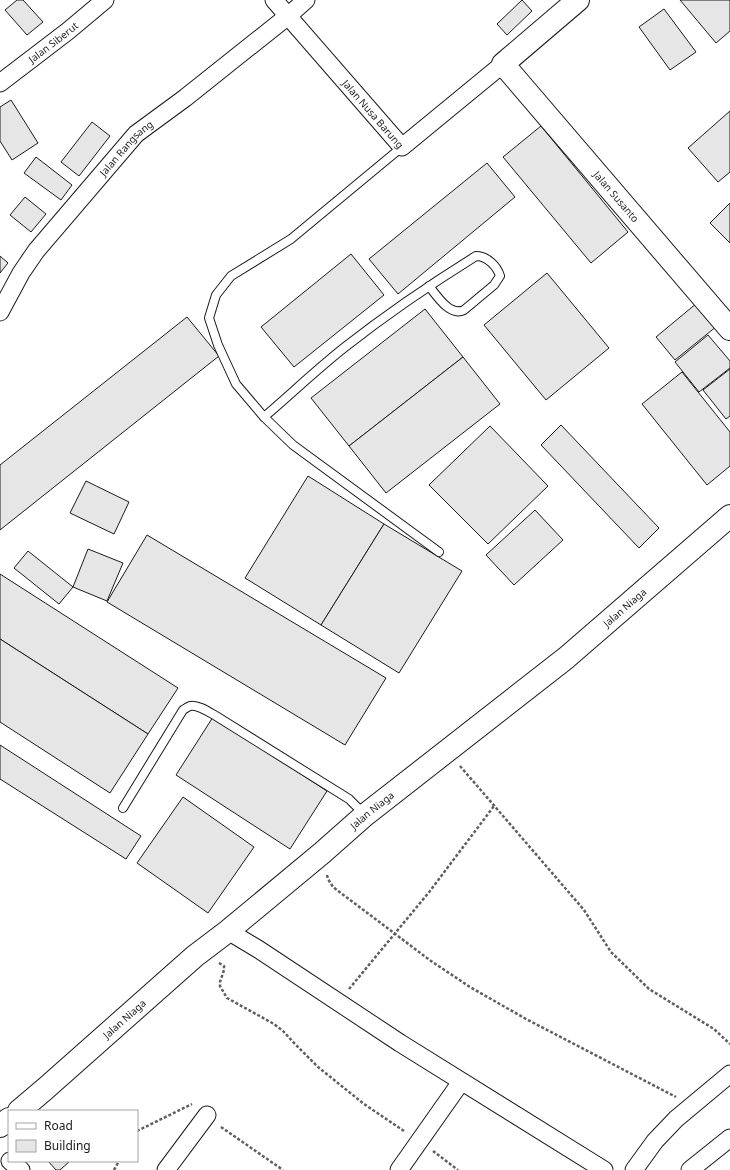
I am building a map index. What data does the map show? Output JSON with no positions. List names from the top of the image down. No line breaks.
{"streets":{"street":["Jalan Siberut","Jalan Nusa Barung","Jalan Rangsang","Jalan Susanto","Jalan Niaga"]},"crossings":[["Jalan Nusa Barung","Jalan Rangsang"],["Jalan Nusa Barung","Jalan Susanto"]],"legend":["Road","Building"]}
